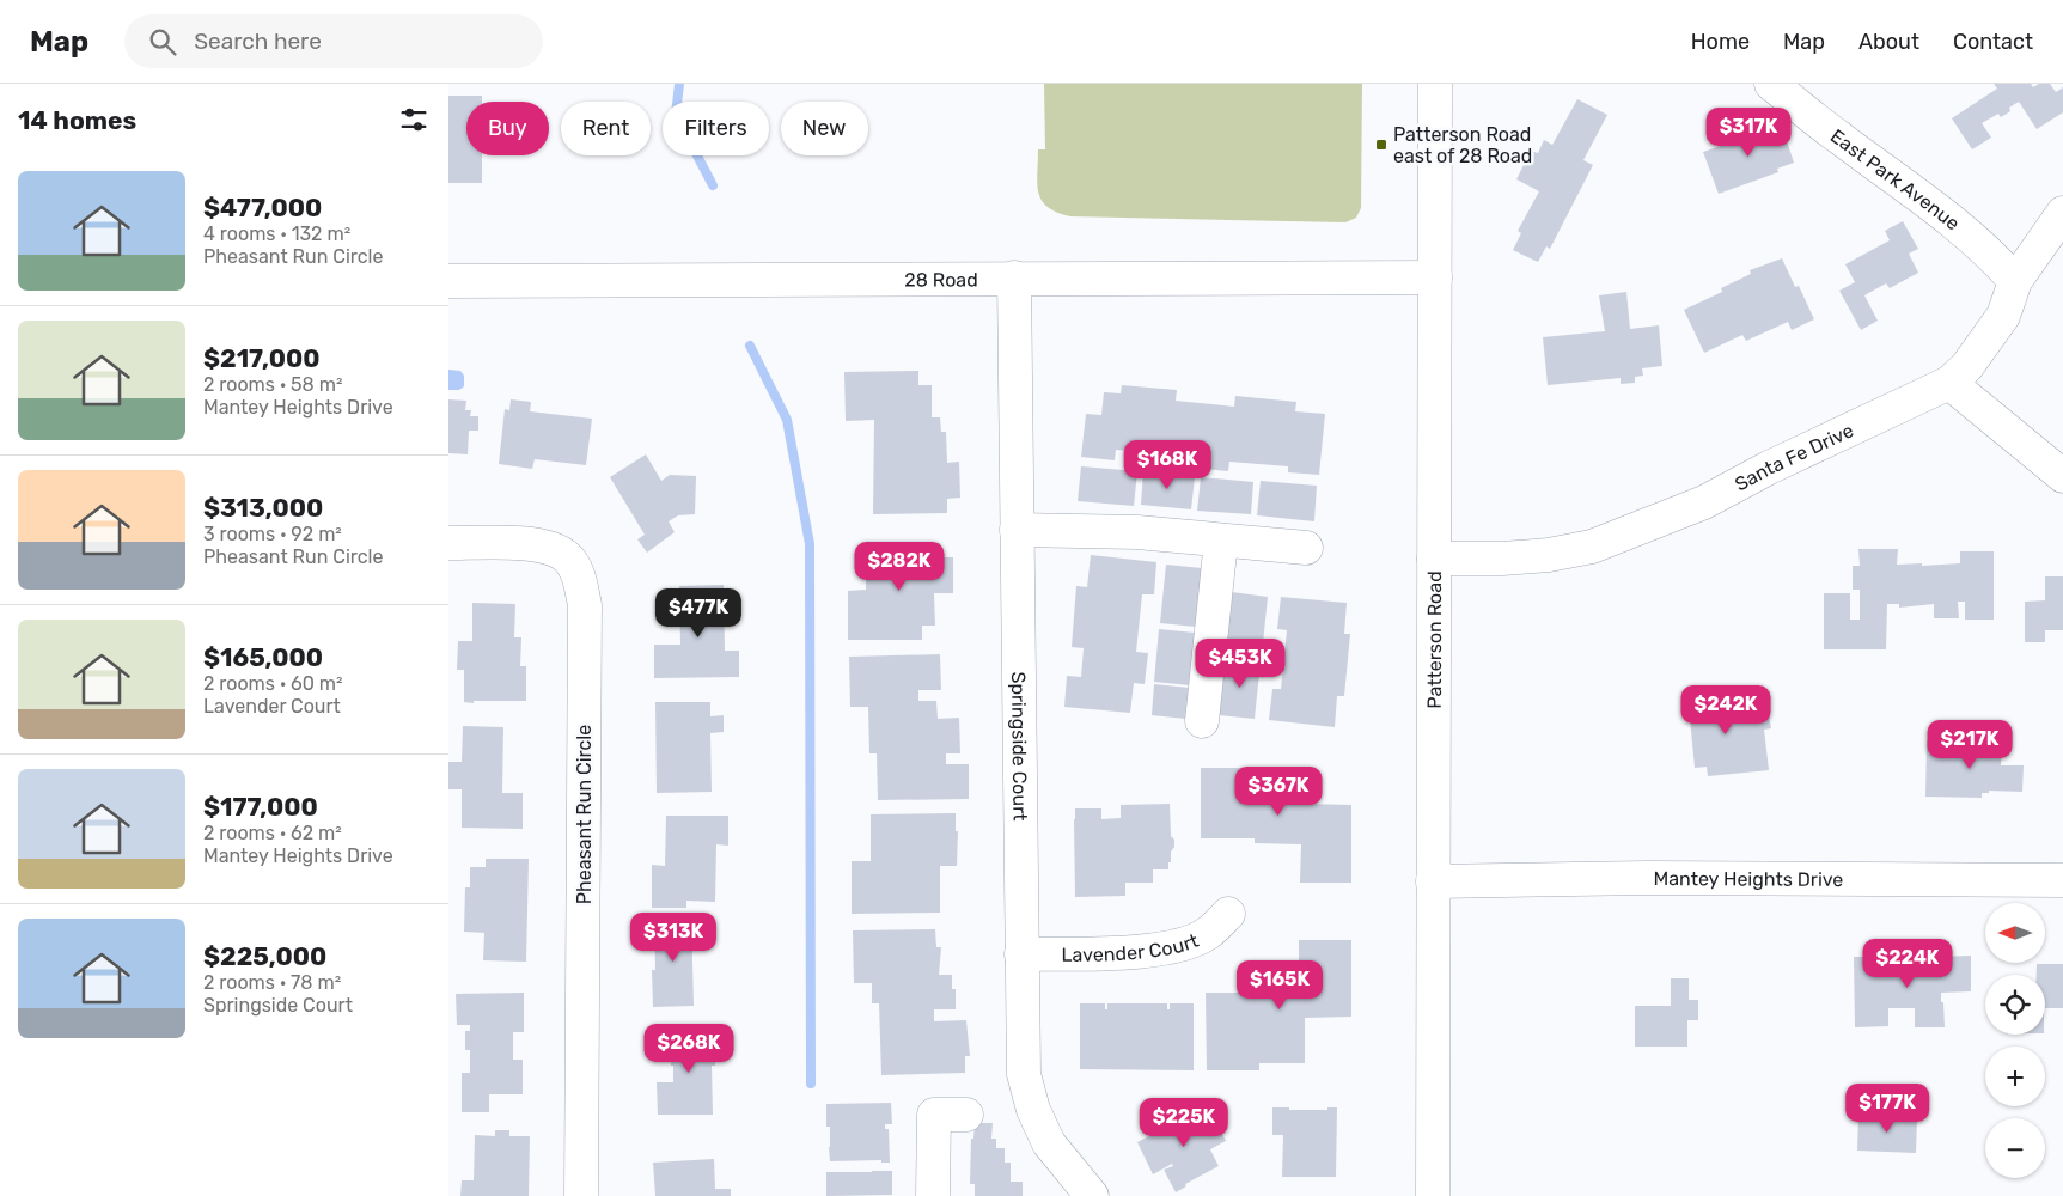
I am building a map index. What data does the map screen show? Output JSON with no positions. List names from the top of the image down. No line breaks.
{"streets":{"street":["East Park Avenue","28 Road","Santa Fe Drive","Patterson Road","Springside Court","Pheasant Run Circle","Mantey Heights Drive","Lavender Court"]},"crossings":[["East Park Avenue","Santa Fe Drive"],["28 Road","Patterson Road"],["28 Road","Springside Court"],["Santa Fe Drive","Patterson Road"],["Patterson Road","Mantey Heights Drive"],["Springside Court","Lavender Court"]],"places":{"transit":["Patterson Road east of 28 Road"]},"north":"left","page":{"header":"Map","search":"Search here","nav":["Home","Map","About","Contact"],"heading":"14 homes","chip":["Buy","Rent","Filters","New"],"price":["$317K","$168K","$282K","$477K","$453K","$242K","$217K","$367K","$313K","$224K","$165K","$268K","$177K","$225K"],"list":[{"name":"$477,000","note":"4 rooms · 132 m² · Pheasant Run Circle"},{"name":"$217,000","note":"2 rooms · 58 m² · Mantey Heights Drive"},{"name":"$313,000","note":"3 rooms · 92 m² · Pheasant Run Circle"},{"name":"$165,000","note":"2 rooms · 60 m² · Lavender Court"},{"name":"$177,000","note":"2 rooms · 62 m² · Mantey Heights Drive"},{"name":"$225,000","note":"2 rooms · 78 m² · Springside Court"}],"map_buttons":["+","−"]}}
